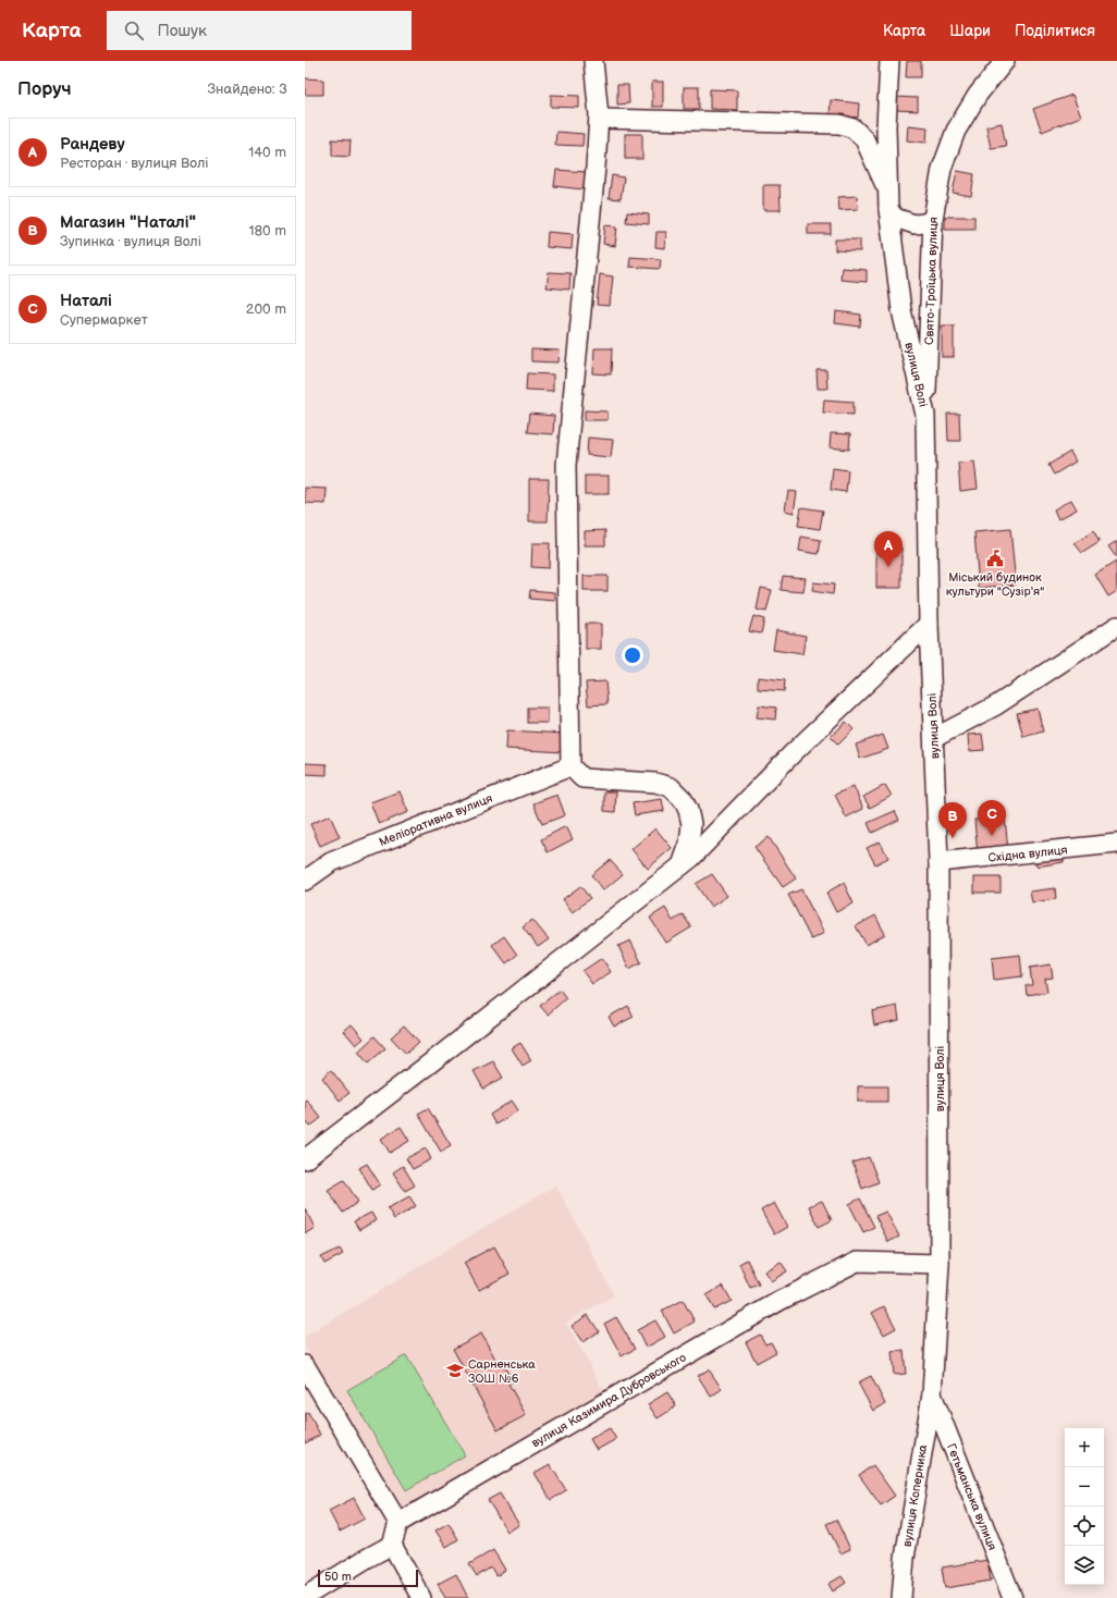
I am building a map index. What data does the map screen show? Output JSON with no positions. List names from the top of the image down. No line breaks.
{"streets":{"street":["Свято-Троїцька вулиця","вулиця Волі","Меліоративна вулиця","Східна вулиця","вулиця Казимира Дубровського","вулиця Коперника","Гетьманська вулиця"]},"crossings":[["Свято-Троїцька вулиця","вулиця Волі"],["вулиця Волі","Східна вулиця"],["вулиця Волі","вулиця Казимира Дубровського"],["вулиця Волі","вулиця Коперника"],["вулиця Волі","Гетьманська вулиця"],["вулиця Коперника","Гетьманська вулиця"]],"places":{"public building":["Міський будинок культури \"Сузір'я\""],"school or university":["Сарненська ЗОШ №6"]},"scale_bar":"50 m","page":{"header":"Карта","search":"Пошук","nav":["Карта","Шари","Поділитися"],"heading":["Поруч","Знайдено: 3"],"list":[{"mark":"A","name":"Рандеву","note":"Ресторан · вулиця Волі","value":"140 m"},{"mark":"B","name":"Магазин \"Наталі\"","note":"Зупинка · вулиця Волі","value":"180 m"},{"mark":"C","name":"Наталі","note":"Супермаркет","value":"200 m"}],"pins":["A","C","B"],"map_buttons":["+","−"],"scale":"50 m"}}
